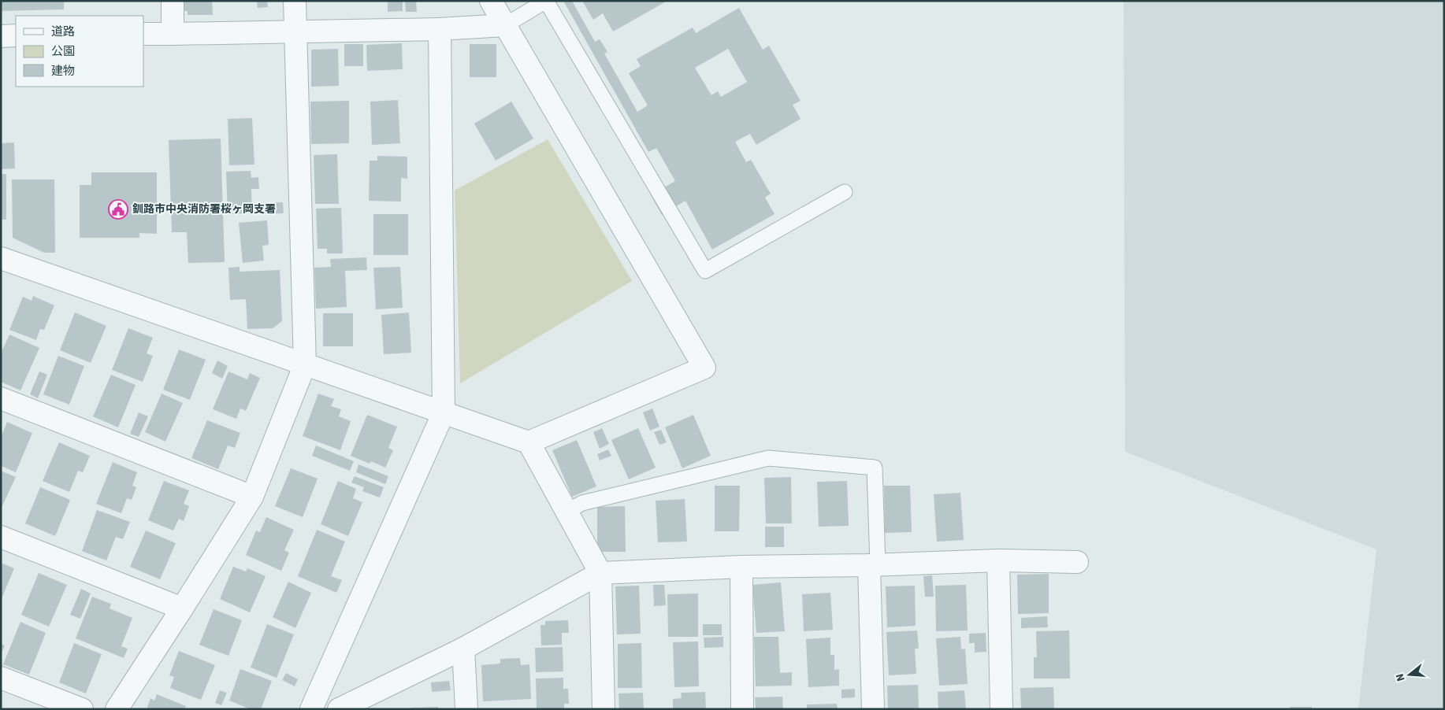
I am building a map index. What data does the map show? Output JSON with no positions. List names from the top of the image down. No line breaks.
{"places":{"public building":["釧路市中央消防署桜ヶ岡支署"]},"legend":["道路","公園","建物"],"north":"left"}
